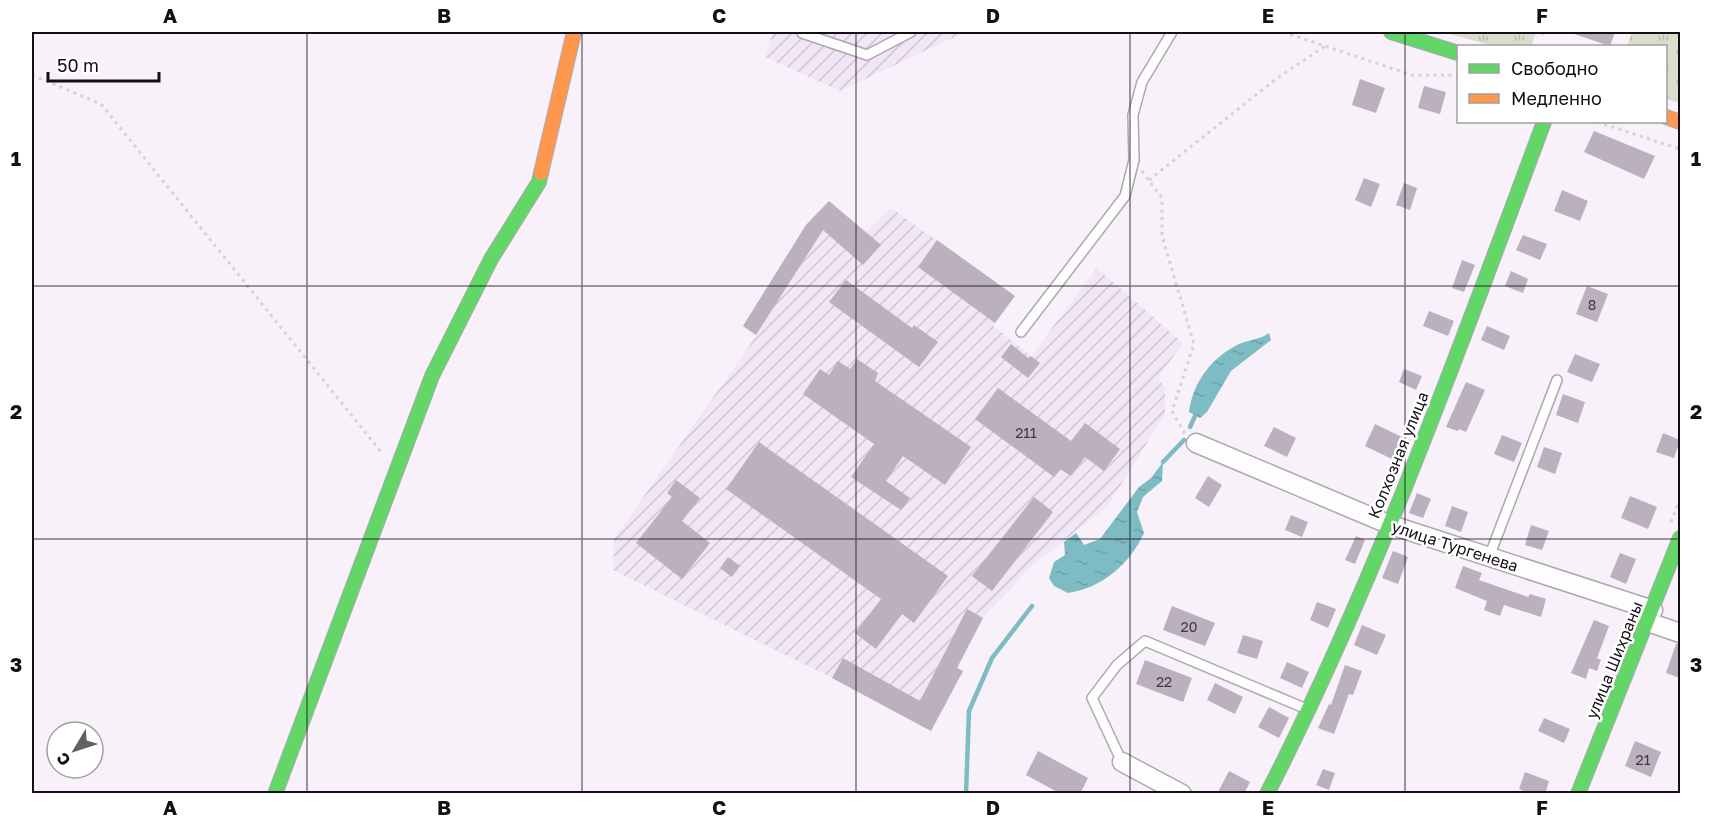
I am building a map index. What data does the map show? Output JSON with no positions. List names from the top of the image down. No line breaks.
{"streets":{"street":["Колхозная улица","улица Тургенева","улица Шихраны"]},"crossings":[["Колхозная улица","улица Тургенева"],["улица Тургенева","улица Шихраны"]],"house_numbers":["8","211","20","22","21"],"legend":["Свободно","Медленно"],"scale_bar":"50 m","north":"bottom left","grid":{"columns":["A","B","C","D","E","F"],"rows":["1","2","3"]}}
